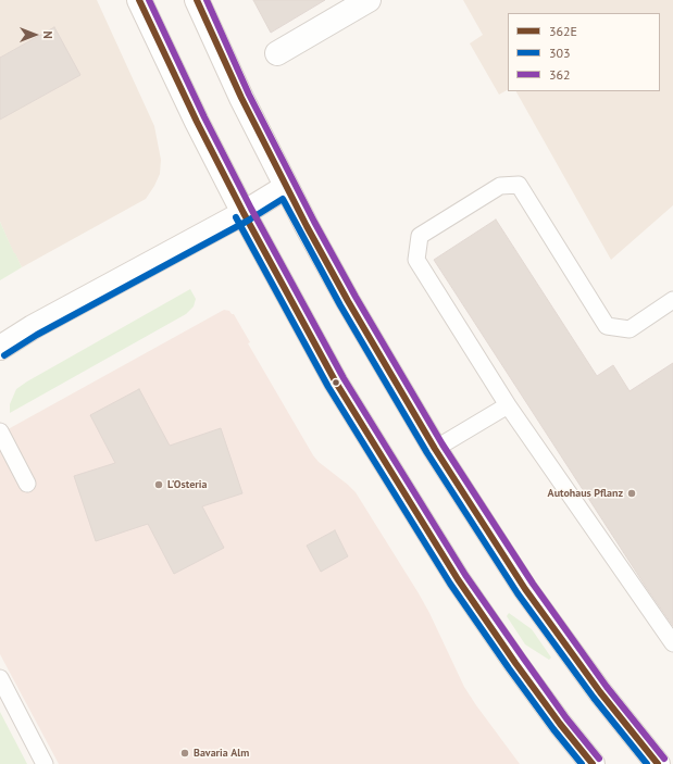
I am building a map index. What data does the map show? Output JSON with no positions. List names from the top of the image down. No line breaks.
{"places":["L'Osteria","Autohaus Pflanz","Bavaria Alm"],"lines":["transit line 362E","transit line 362","transit line 303"],"legend":["362E","303","362"],"north":"right"}
